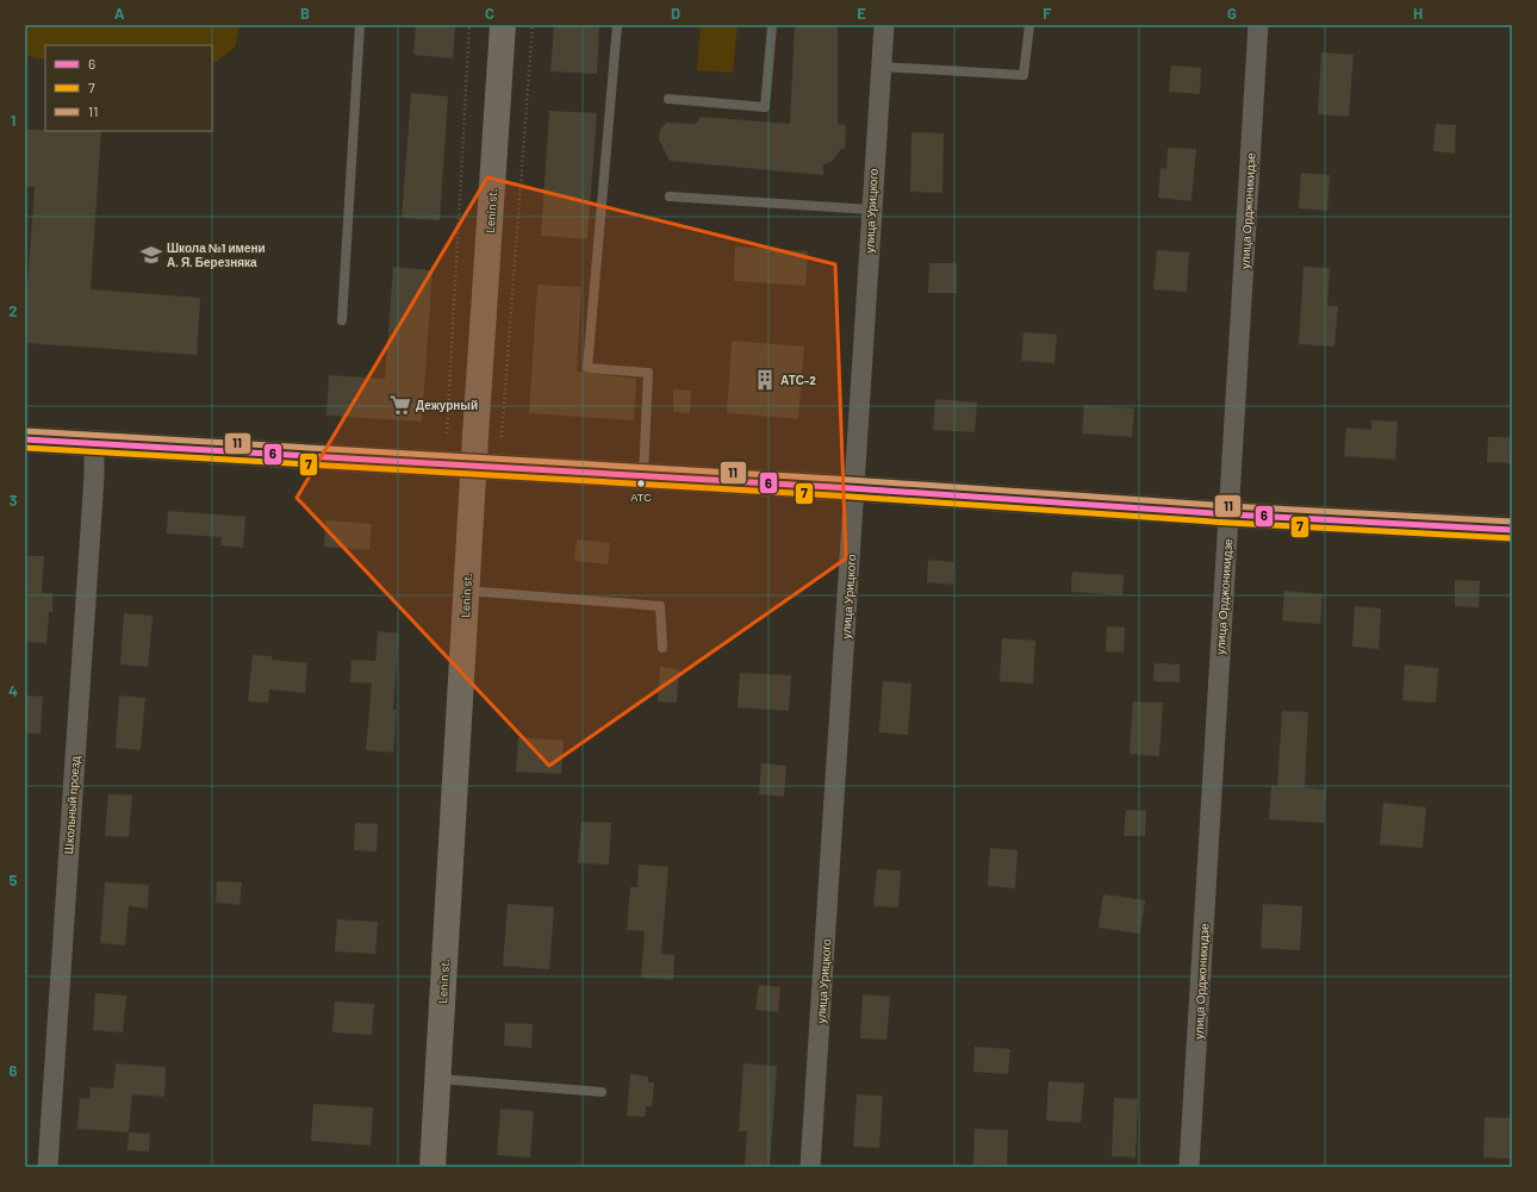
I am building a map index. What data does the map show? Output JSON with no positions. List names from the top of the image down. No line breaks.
{"streets":{"main road":["Lenin st."],"street":["улица Урицкого","улица Орджоникидзе","Школьный проезд"]},"places":{"school or university":["Школа №1 имени А. Я. Березняка"],"building":["АТС-2"],"supermarket":["Дежурный"],"other":["АТС"]},"lines":["transit line 11","transit line 6","transit line 7"],"legend":["6","7","11"],"grid":{"columns":["A","B","C","D","E","F","G","H"],"rows":["1","2","3","4","5","6"]}}
